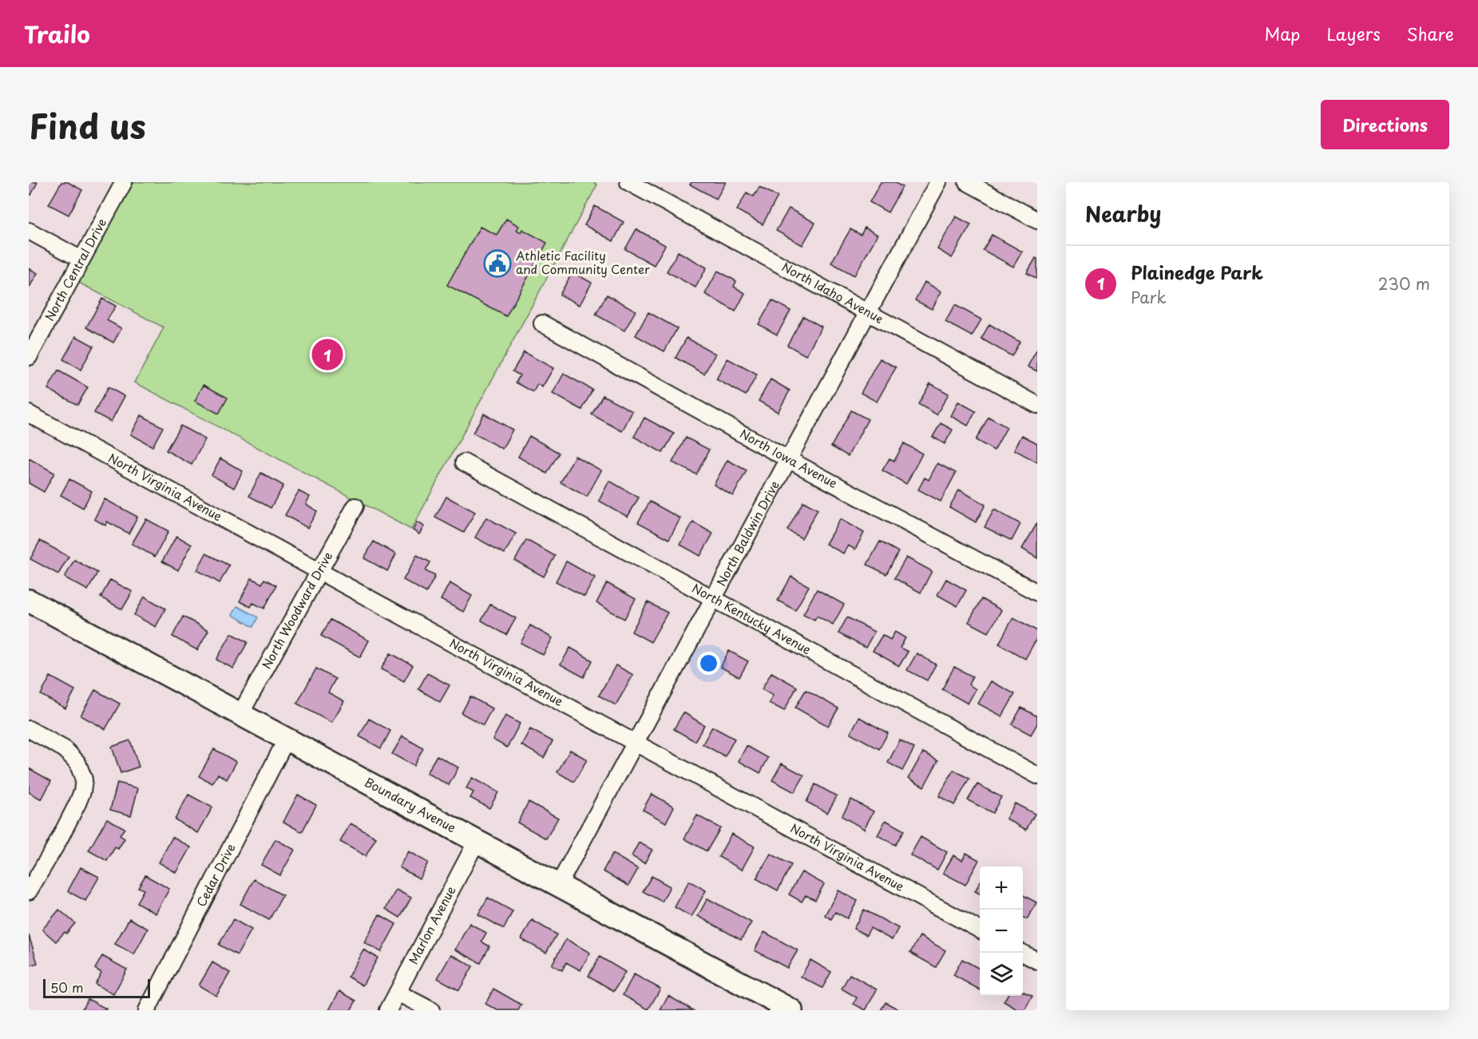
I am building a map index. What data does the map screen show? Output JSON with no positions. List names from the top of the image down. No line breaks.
{"streets":{"main road":["Boundary Avenue"],"street":["North Central Drive","North Idaho Avenue","North Iowa Avenue","North Virginia Avenue","North Baldwin Drive","North Woodward Drive","North Kentucky Avenue","Cedar Drive","Marlon Avenue"]},"crossings":[["North Idaho Avenue","North Baldwin Drive"],["North Iowa Avenue","North Baldwin Drive"],["North Virginia Avenue","North Baldwin Drive"],["North Virginia Avenue","North Woodward Drive"],["North Baldwin Drive","North Kentucky Avenue"],["North Baldwin Drive","Boundary Avenue"],["North Woodward Drive","Boundary Avenue"],["Boundary Avenue","Cedar Drive"],["Boundary Avenue","Marlon Avenue"]],"places":{"public building":["Athletic Facility and Community Center"]},"scale_bar":"50 m","page":{"header":"Trailo","nav":["Map","Layers","Share"],"title":"Find us","buttons":"Directions","heading":"Nearby","list":[{"mark":"1","name":"Plainedge Park","note":"Park","value":"230 m"}],"pins":"1","map_buttons":["+","−"],"scale":"50 m"}}
